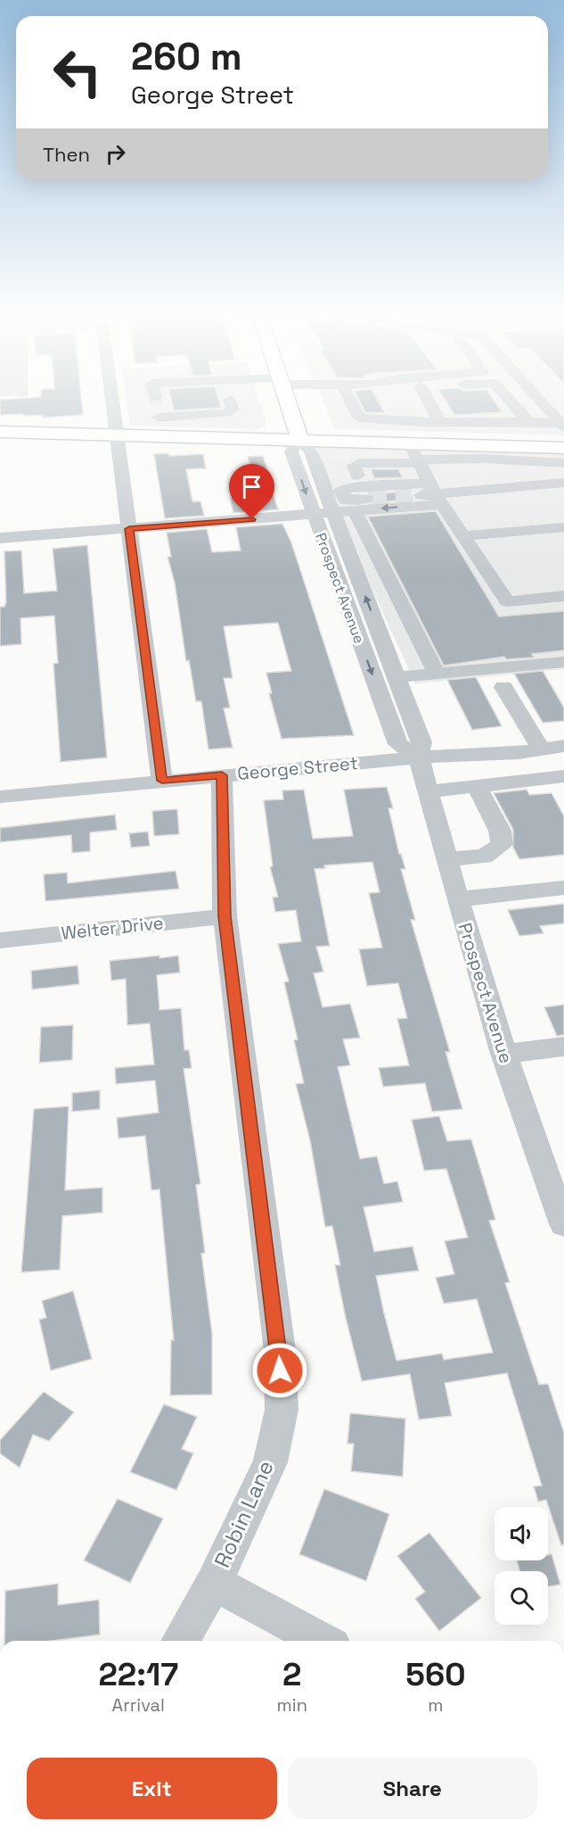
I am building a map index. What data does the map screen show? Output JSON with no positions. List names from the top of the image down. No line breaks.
{"streets":{"main road":["Prospect Avenue"],"street":["George Street","Welter Drive","Robin Lane"]},"crossings":[["Prospect Avenue","George Street"],["George Street","Robin Lane"],["Welter Drive","Robin Lane"]],"page":{"turn":["260 m","George Street"],"then":"Then","eta":["22:17","Arrival","2","min","560","m"],"buttons":["Exit","Share"]}}
